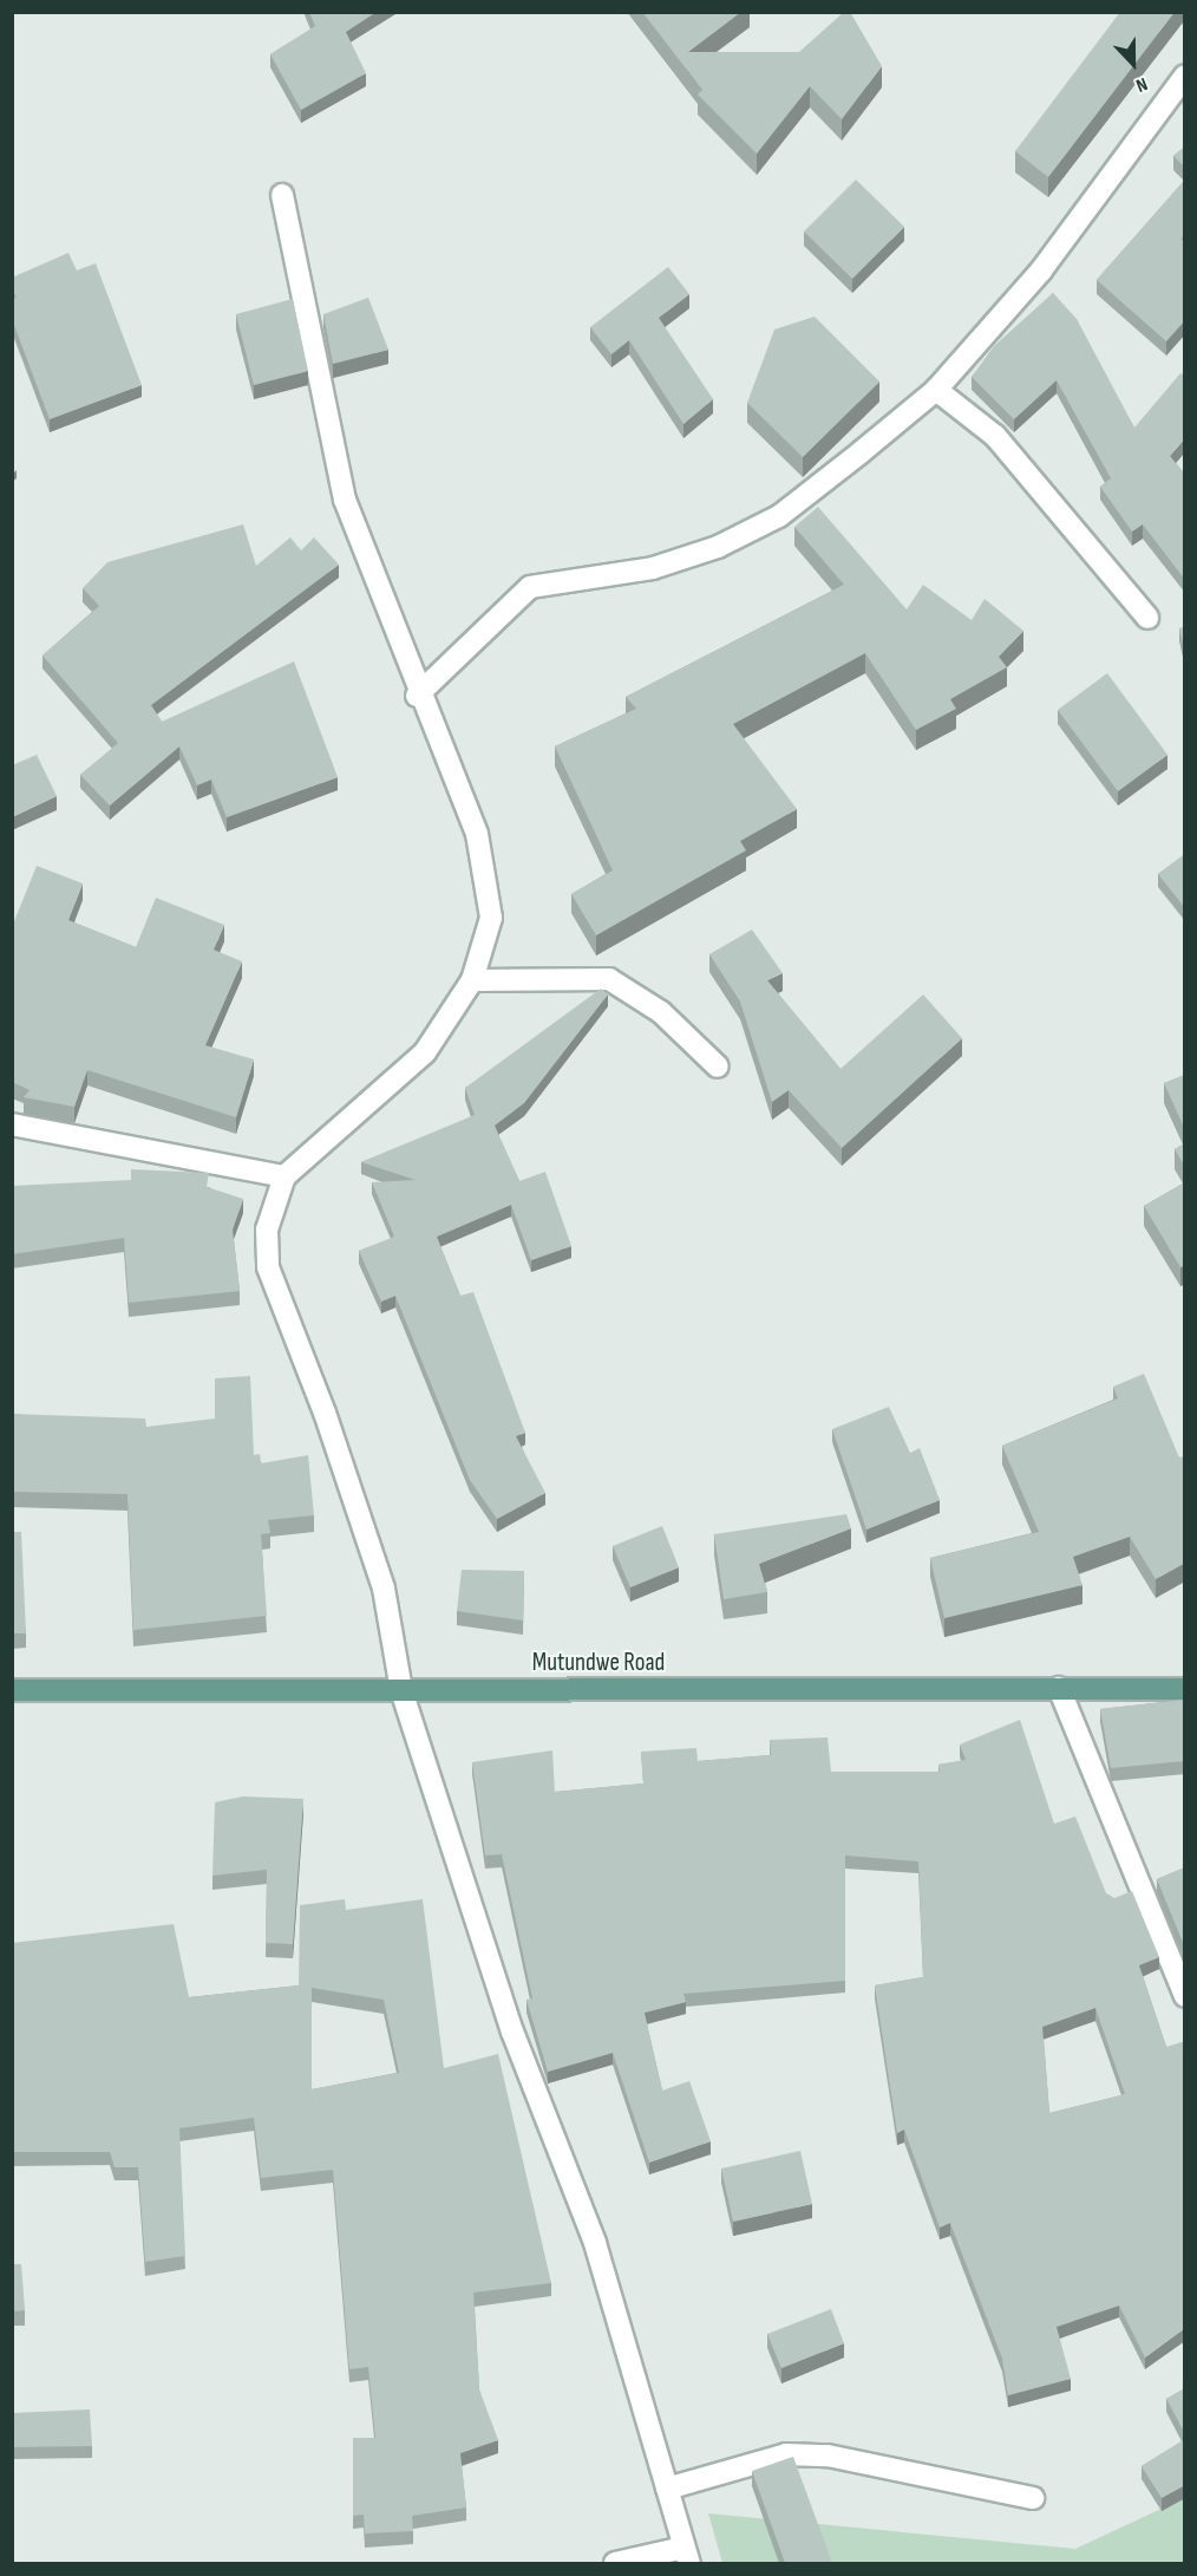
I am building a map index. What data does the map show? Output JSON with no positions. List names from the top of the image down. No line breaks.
{"streets":{"main road":["Mutundwe Road"]},"north":"bottom"}
